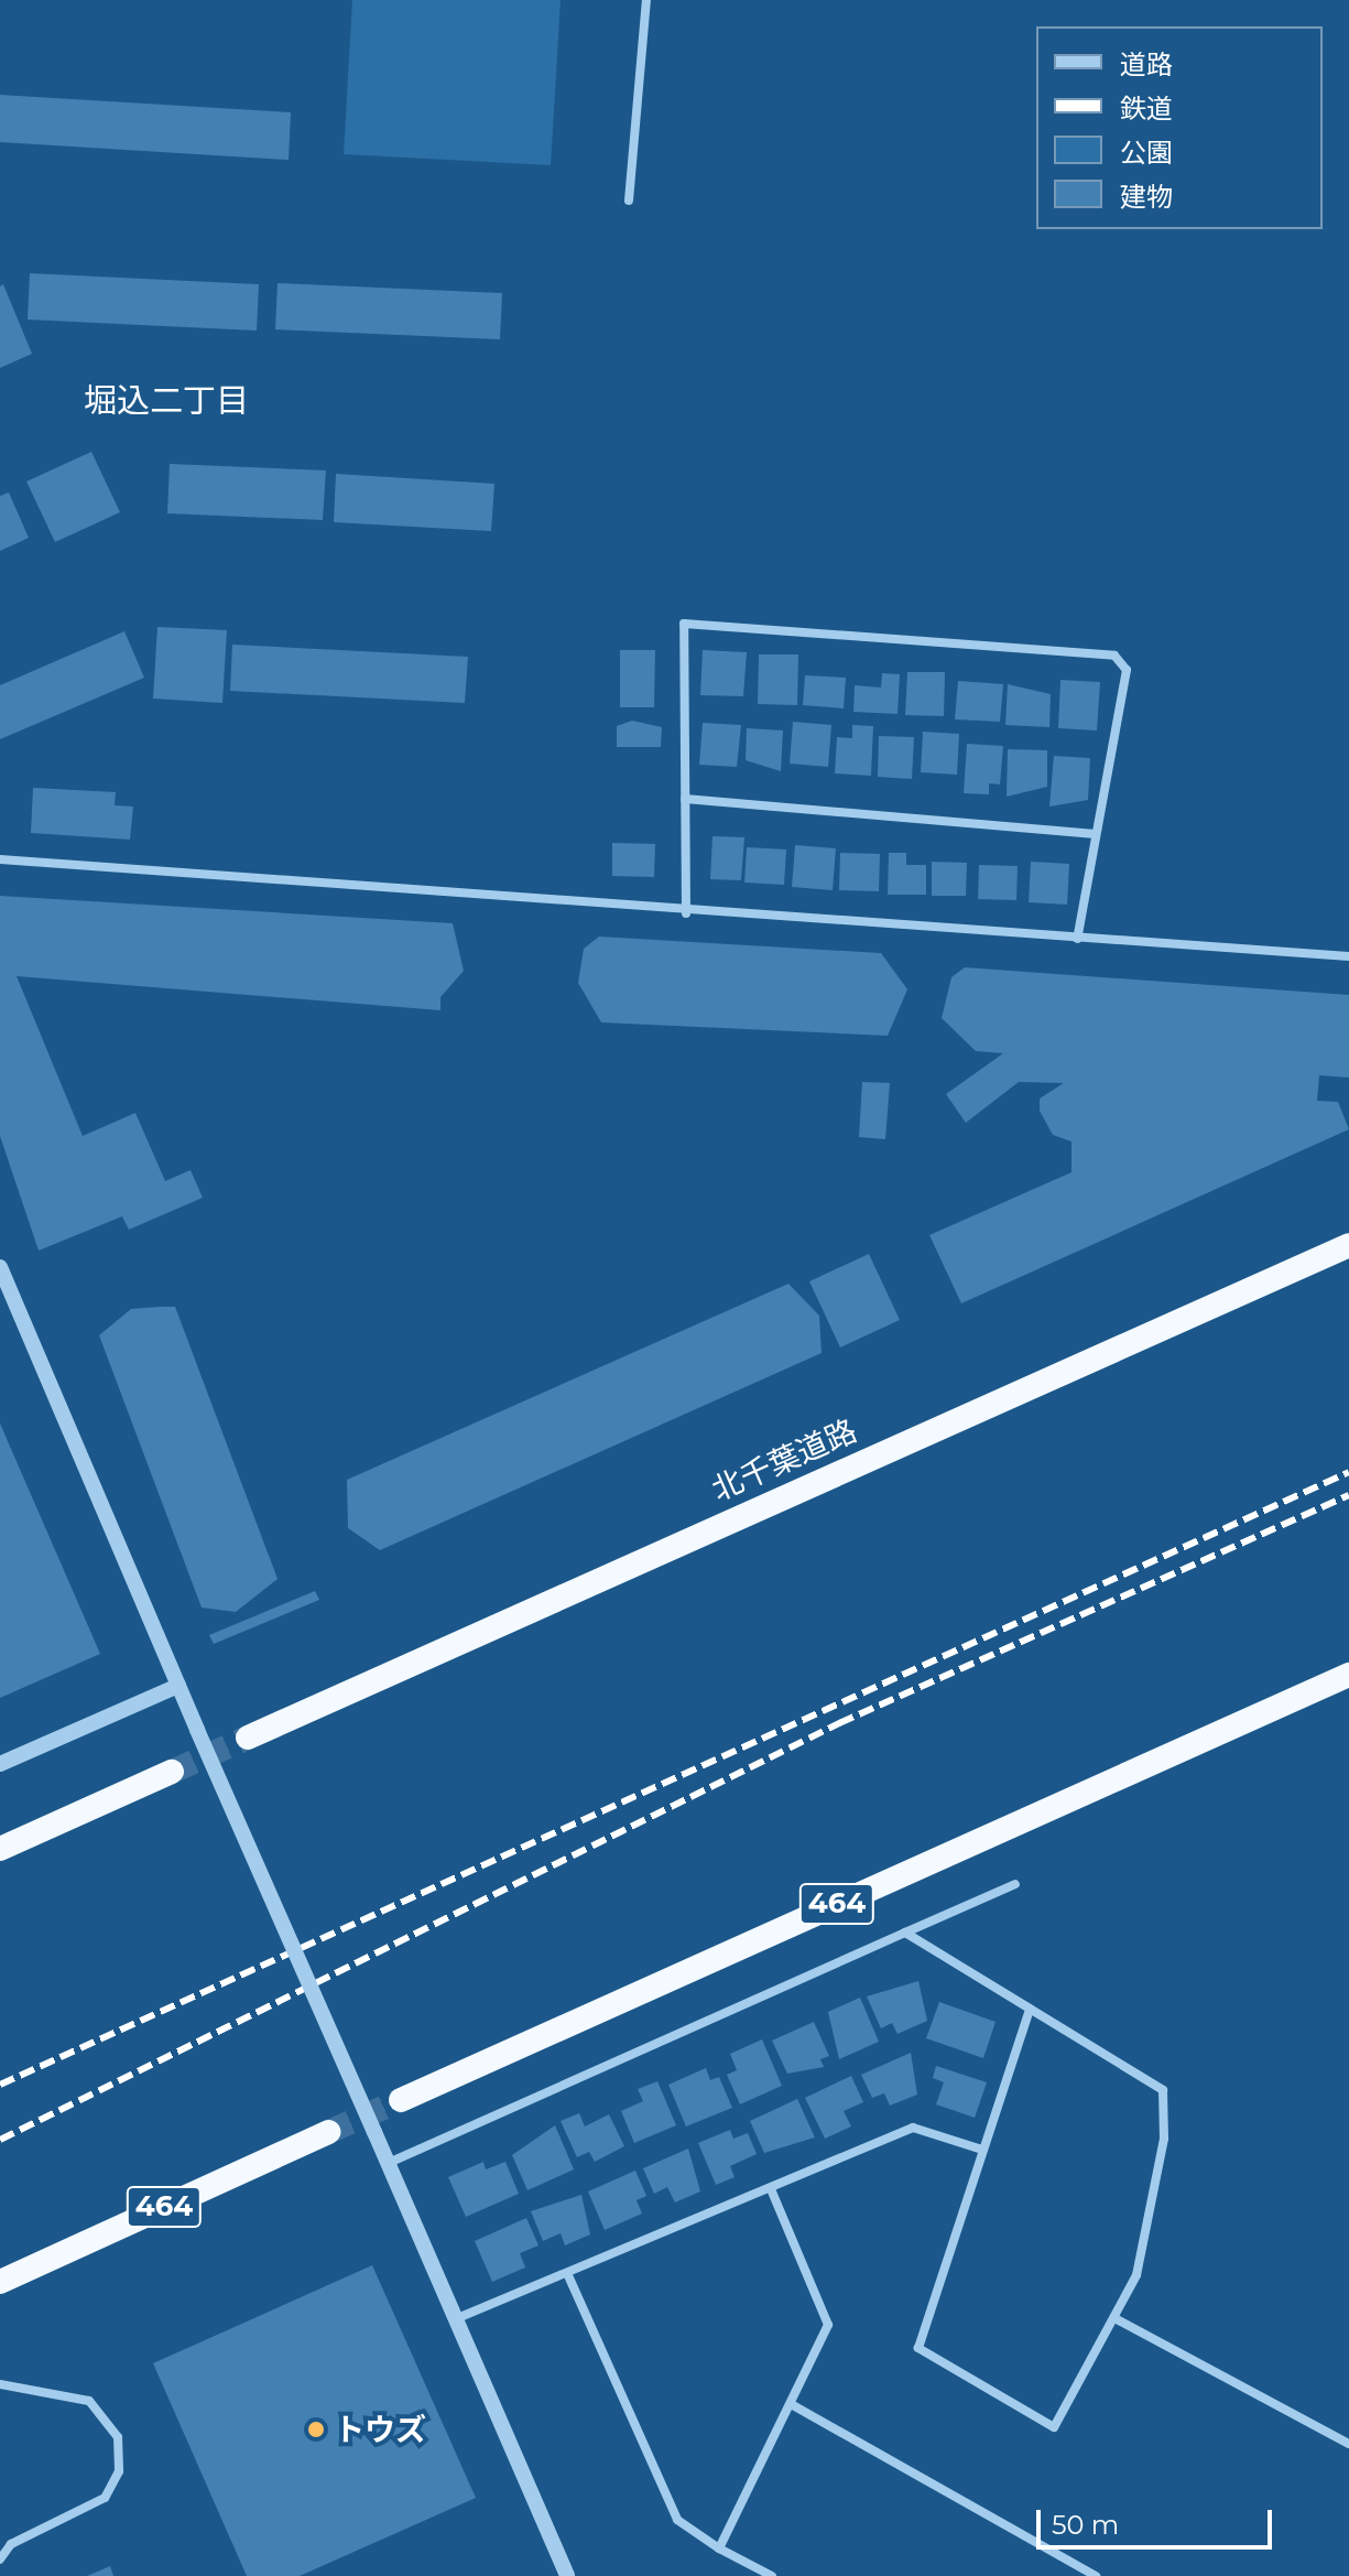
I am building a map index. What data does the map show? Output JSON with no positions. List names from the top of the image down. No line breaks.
{"streets":{"highway":["北千葉道路","464"]},"districts":["堀込二丁目"],"places":["トウズ"],"legend":["道路","鉄道","公園","建物"],"scale_bar":"50 m"}
